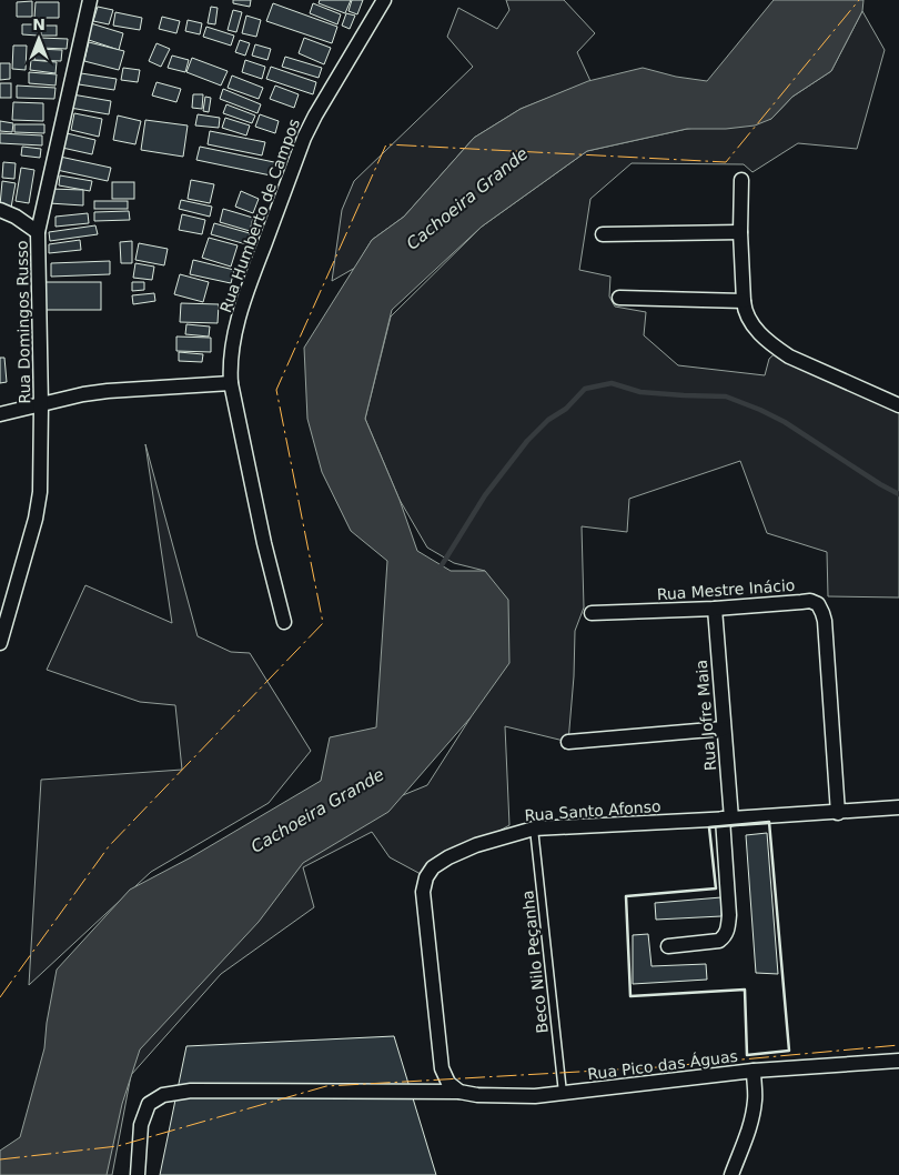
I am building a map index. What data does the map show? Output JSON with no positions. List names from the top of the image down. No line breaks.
{"streets":{"street":["Rua Humberto de Campos","Rua Domingos Russo","Rua Mestre Inácio","Rua Jofre Maia","Rua Santo Afonso","Rua Pico das Águas"],"lane":["Beco Nilo Peçanha"]},"crossings":[["Rua Mestre Inácio","Rua Jofre Maia"],["Rua Mestre Inácio","Rua Santo Afonso"],["Rua Jofre Maia","Rua Santo Afonso"],["Rua Santo Afonso","Beco Nilo Peçanha"],["Rua Santo Afonso","Rua Pico das Águas"],["Beco Nilo Peçanha","Rua Pico das Águas"]],"water":["Cachoeira Grande"],"north":"top"}
